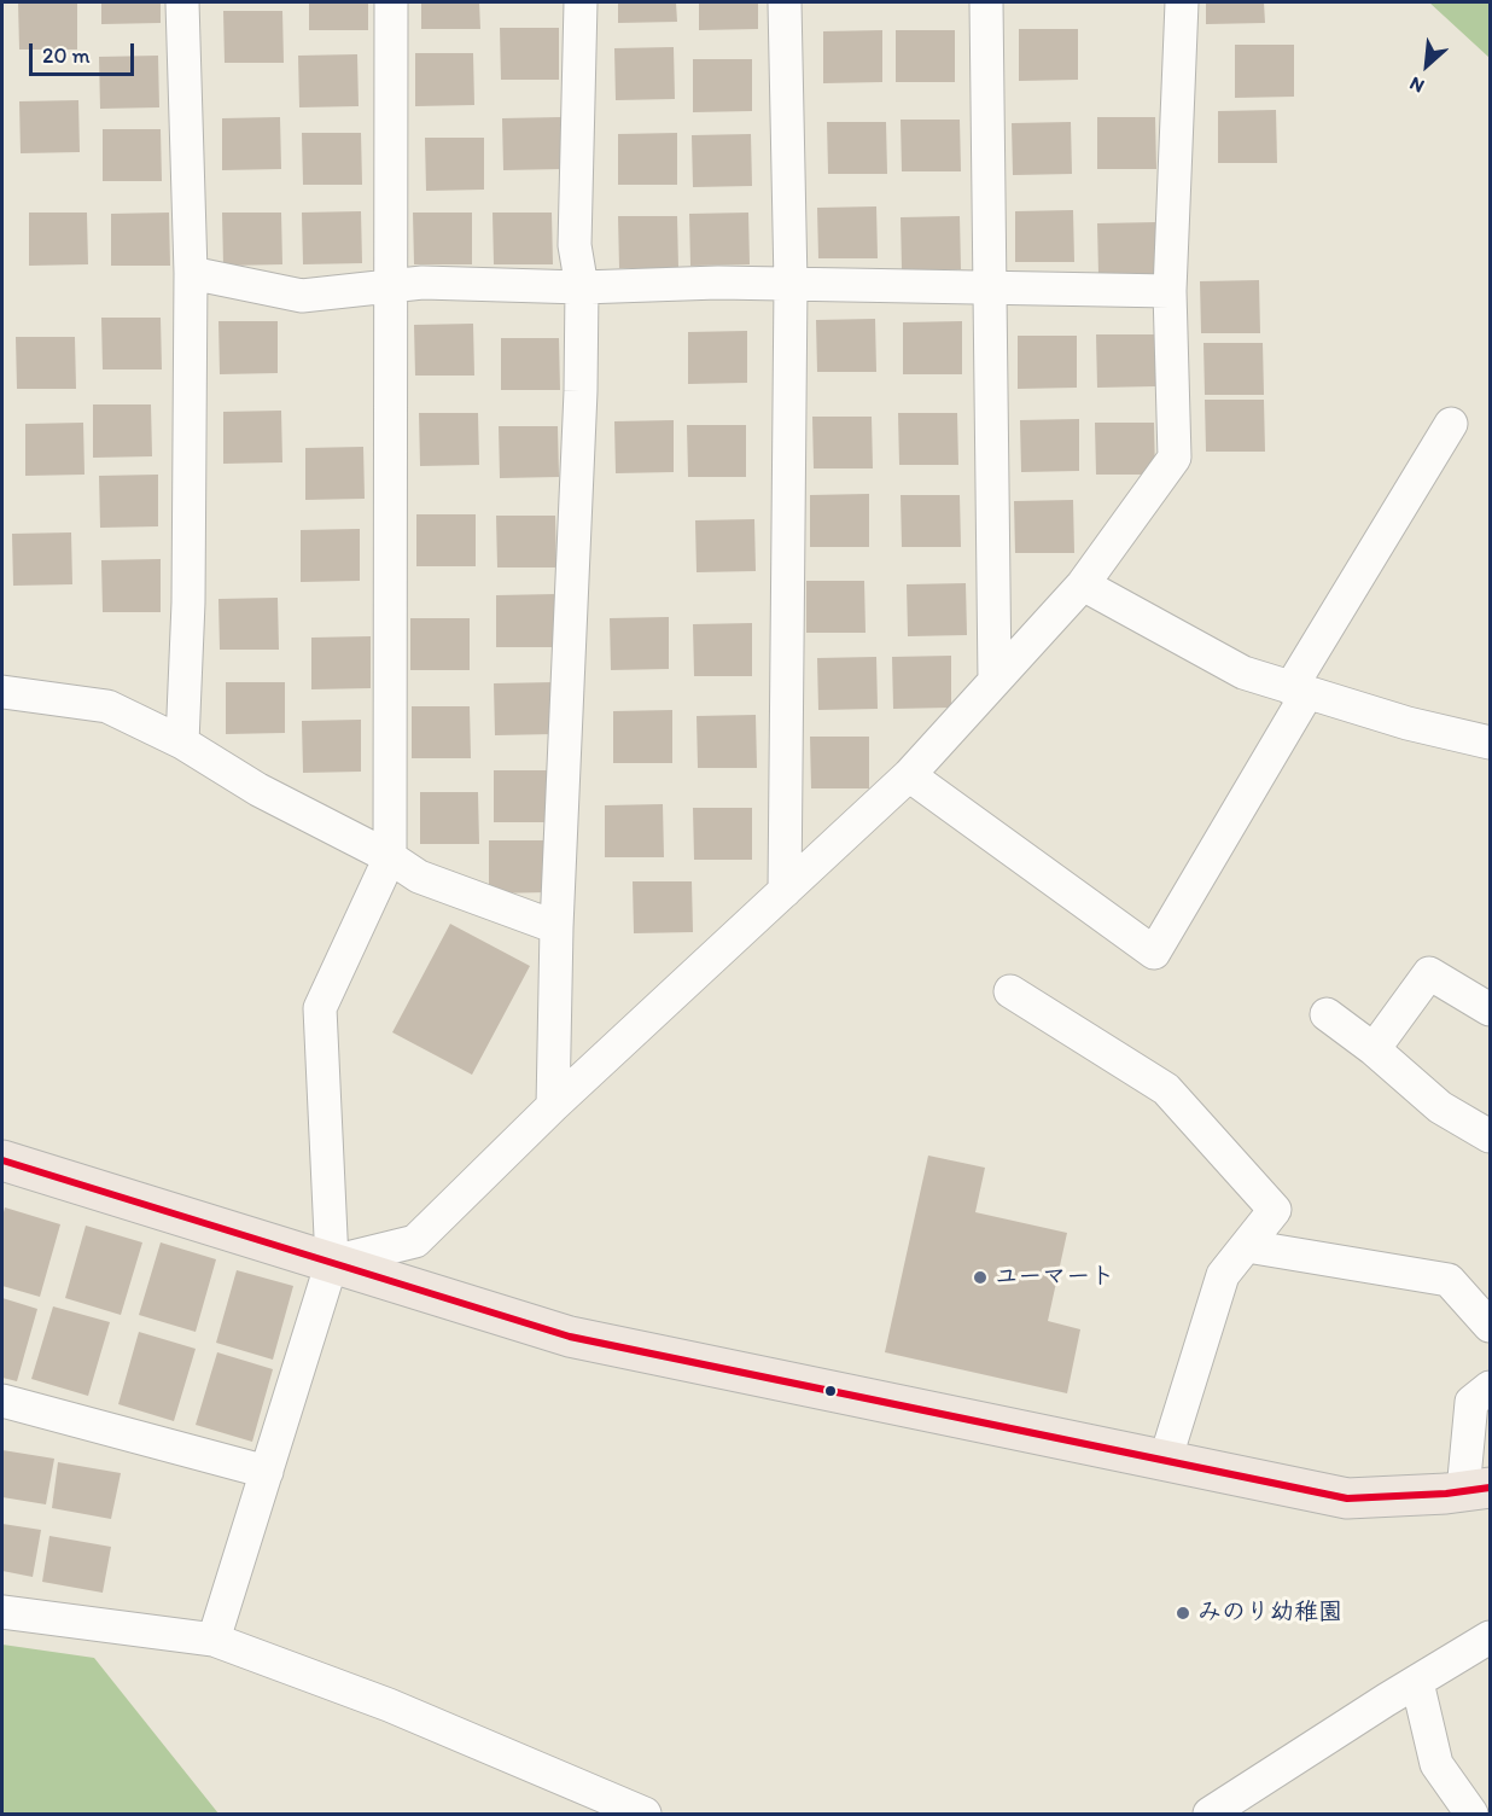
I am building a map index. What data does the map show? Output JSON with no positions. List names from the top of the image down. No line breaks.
{"places":["ユーマート","みのり幼稚園"],"scale_bar":"20 m","north":"bottom left"}
